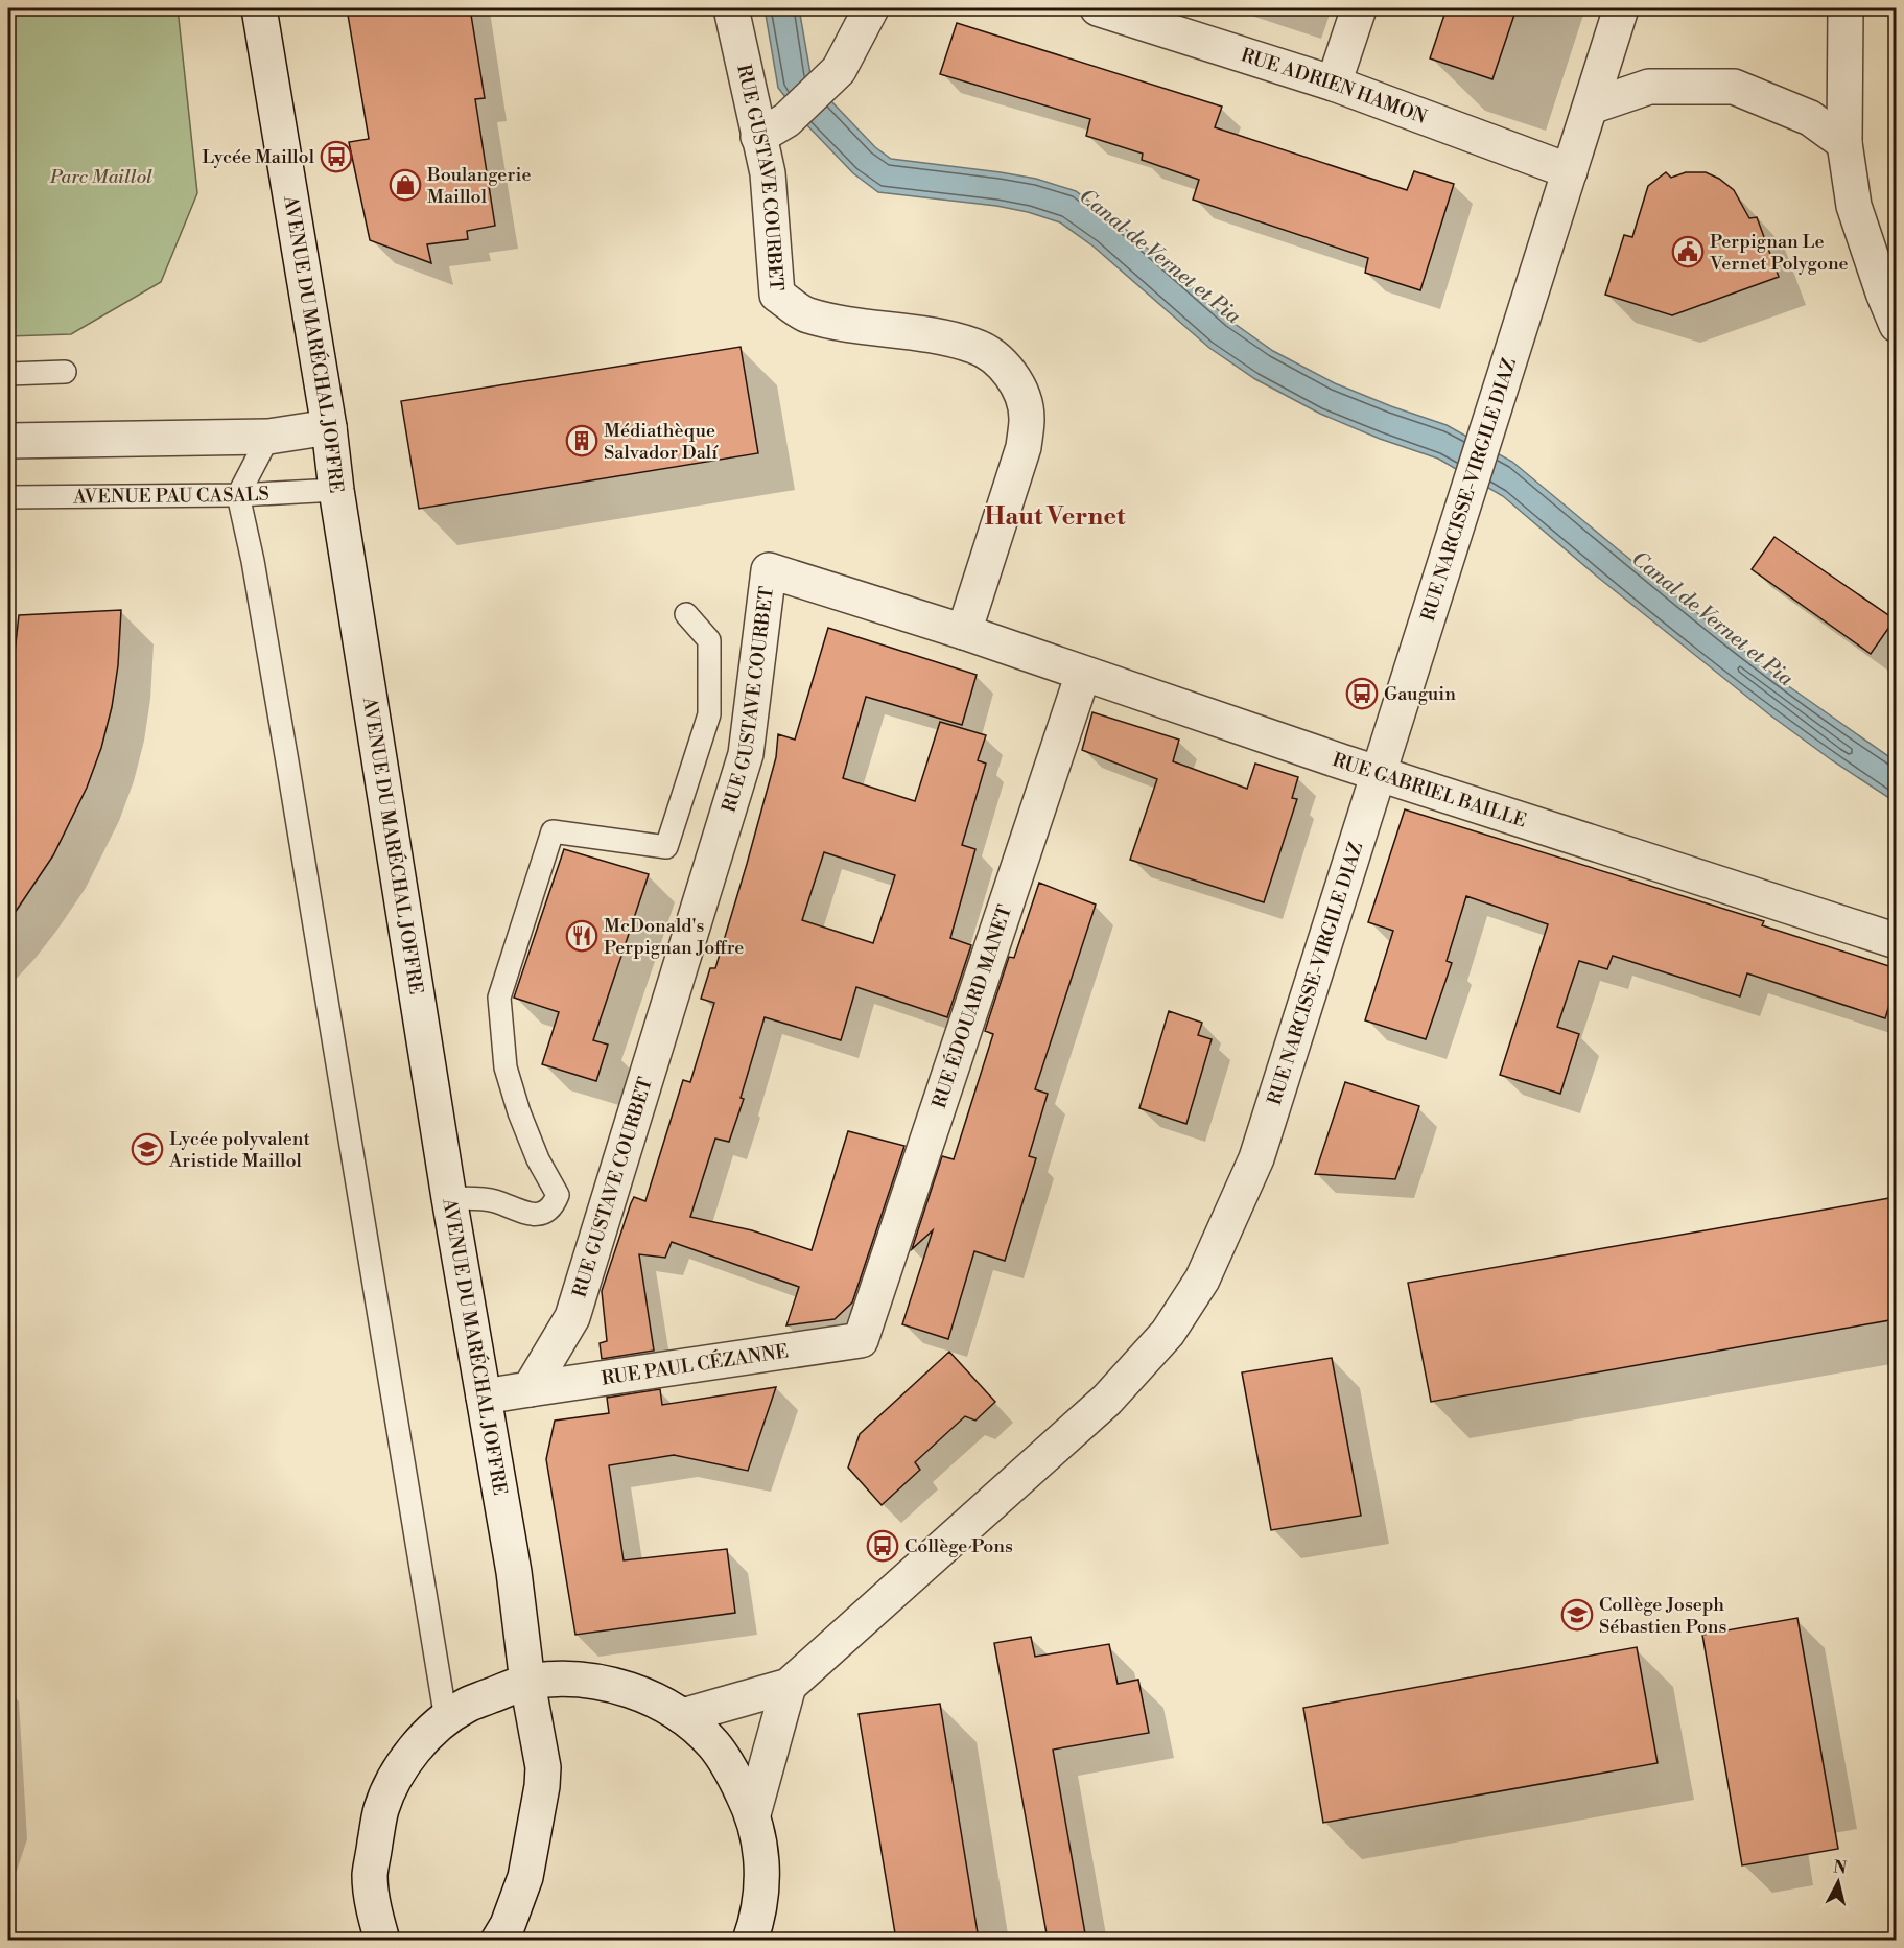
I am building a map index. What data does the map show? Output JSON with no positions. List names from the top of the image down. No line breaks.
{"streets":{"street":["RUE ADRIEN HAMON","RUE GUSTAVE COURBET","AVENUE DU MARÉCHAL JOFFRE","RUE NARCISSE-VIRGILE DIAZ","RUE GABRIEL BAILLE","RUE ÉDOUARD MANET","RUE PAUL CÉZANNE"],"lane":["AVENUE PAU CASALS"]},"crossings":[["RUE ADRIEN HAMON","RUE NARCISSE-VIRGILE DIAZ"],["RUE GUSTAVE COURBET","RUE GABRIEL BAILLE"],["RUE GUSTAVE COURBET","RUE PAUL CÉZANNE"],["AVENUE DU MARÉCHAL JOFFRE","AVENUE PAU CASALS"],["RUE NARCISSE-VIRGILE DIAZ","RUE GABRIEL BAILLE"],["RUE GABRIEL BAILLE","RUE ÉDOUARD MANET"],["RUE ÉDOUARD MANET","RUE PAUL CÉZANNE"]],"districts":["Haut Vernet"],"water":["Canal de Vernet et Pia"],"parks":["Parc Maillol"],"places":{"bus stop":["Lycée Maillol","Gauguin","Collège Pons"],"shop":["Boulangerie Maillol"],"public building":["Perpignan Le Vernet Polygone"],"building":["Médiathèque Salvador Dalí"],"restaurant":["McDonald's Perpignan Joffre"],"school or university":["Lycée polyvalent Aristide Maillol","Collège Joseph Sébastien Pons"]},"north":"top"}
